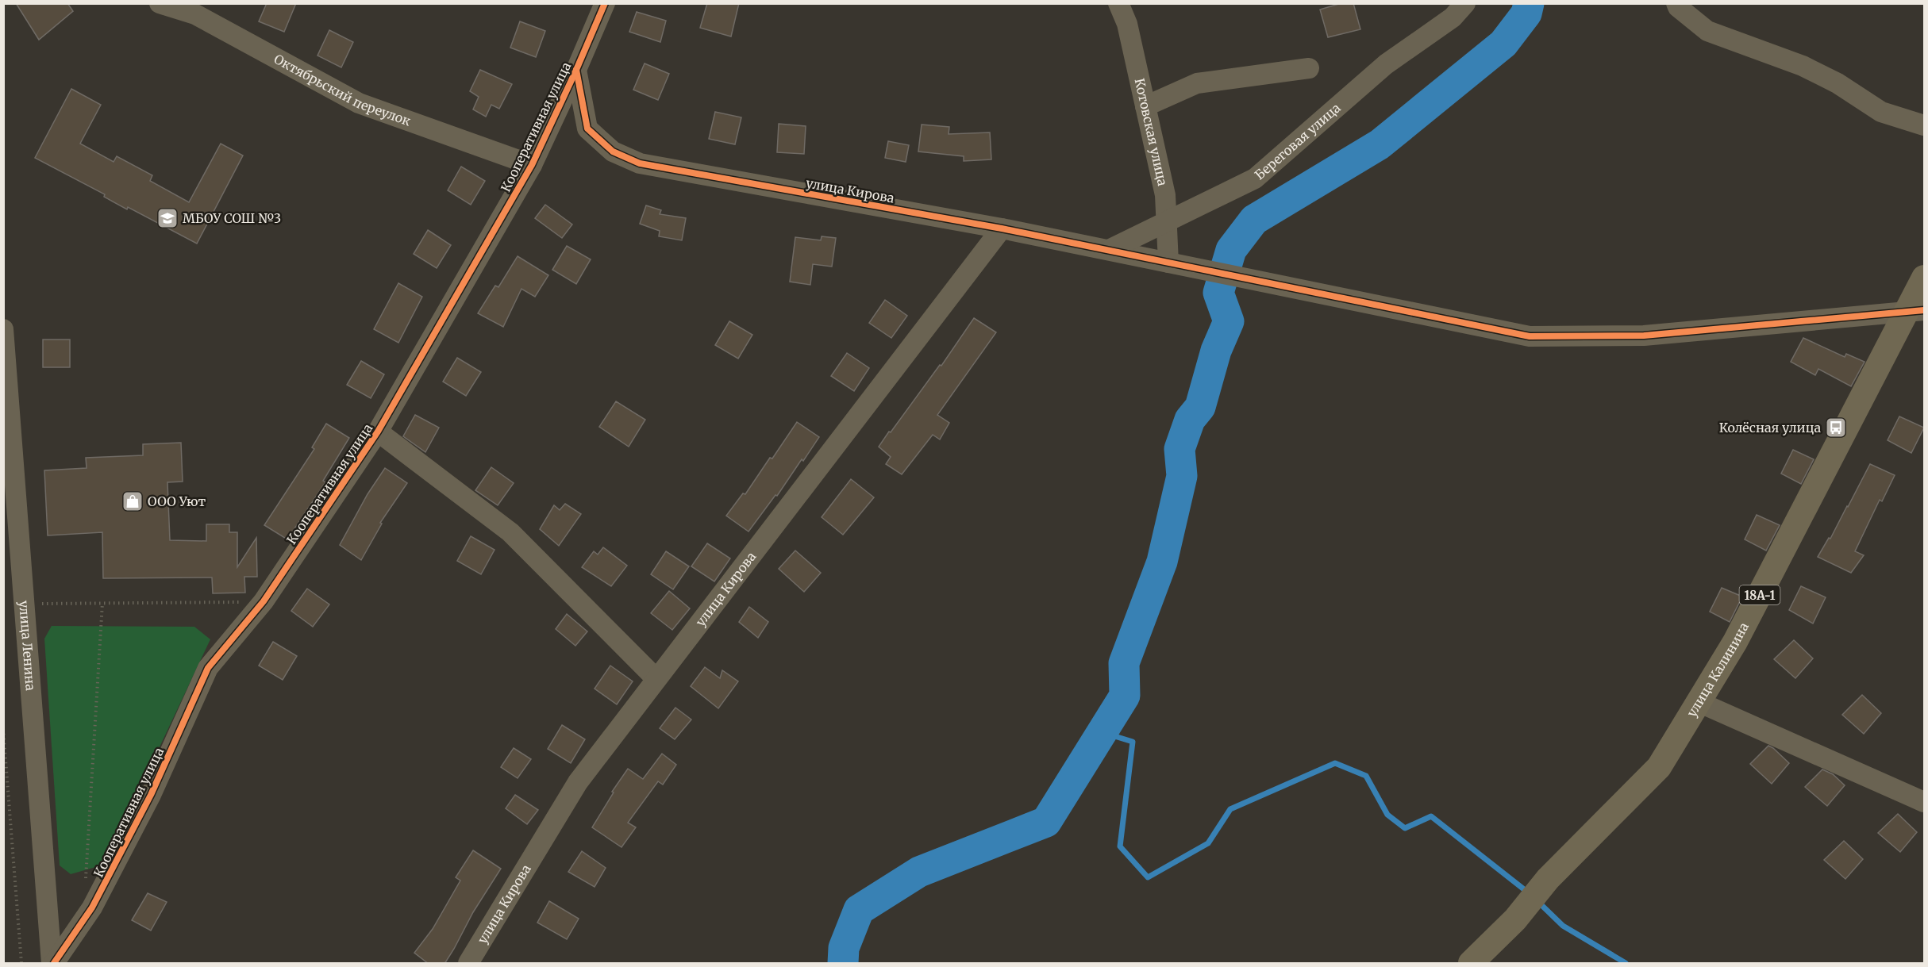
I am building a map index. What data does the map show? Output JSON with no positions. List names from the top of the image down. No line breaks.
{"streets":{"main road":["18А-1","улица Калинина"],"street":["Октябрьский переулок","Кооперативная улица","Котовская улица","Береговая улица","улица Кирова","улица Ленина"]},"crossings":[["Октябрьский переулок","Кооперативная улица"],["Кооперативная улица","улица Кирова"],["Кооперативная улица","улица Ленина"],["Котовская улица","Береговая улица"],["Котовская улица","улица Кирова"],["Береговая улица","улица Кирова"],["улица Кирова","улица Калинина"]],"places":{"school or university":["МБОУ СОШ №3"],"bus stop":["Колёсная улица"],"shop":["ООО Уют"]}}
